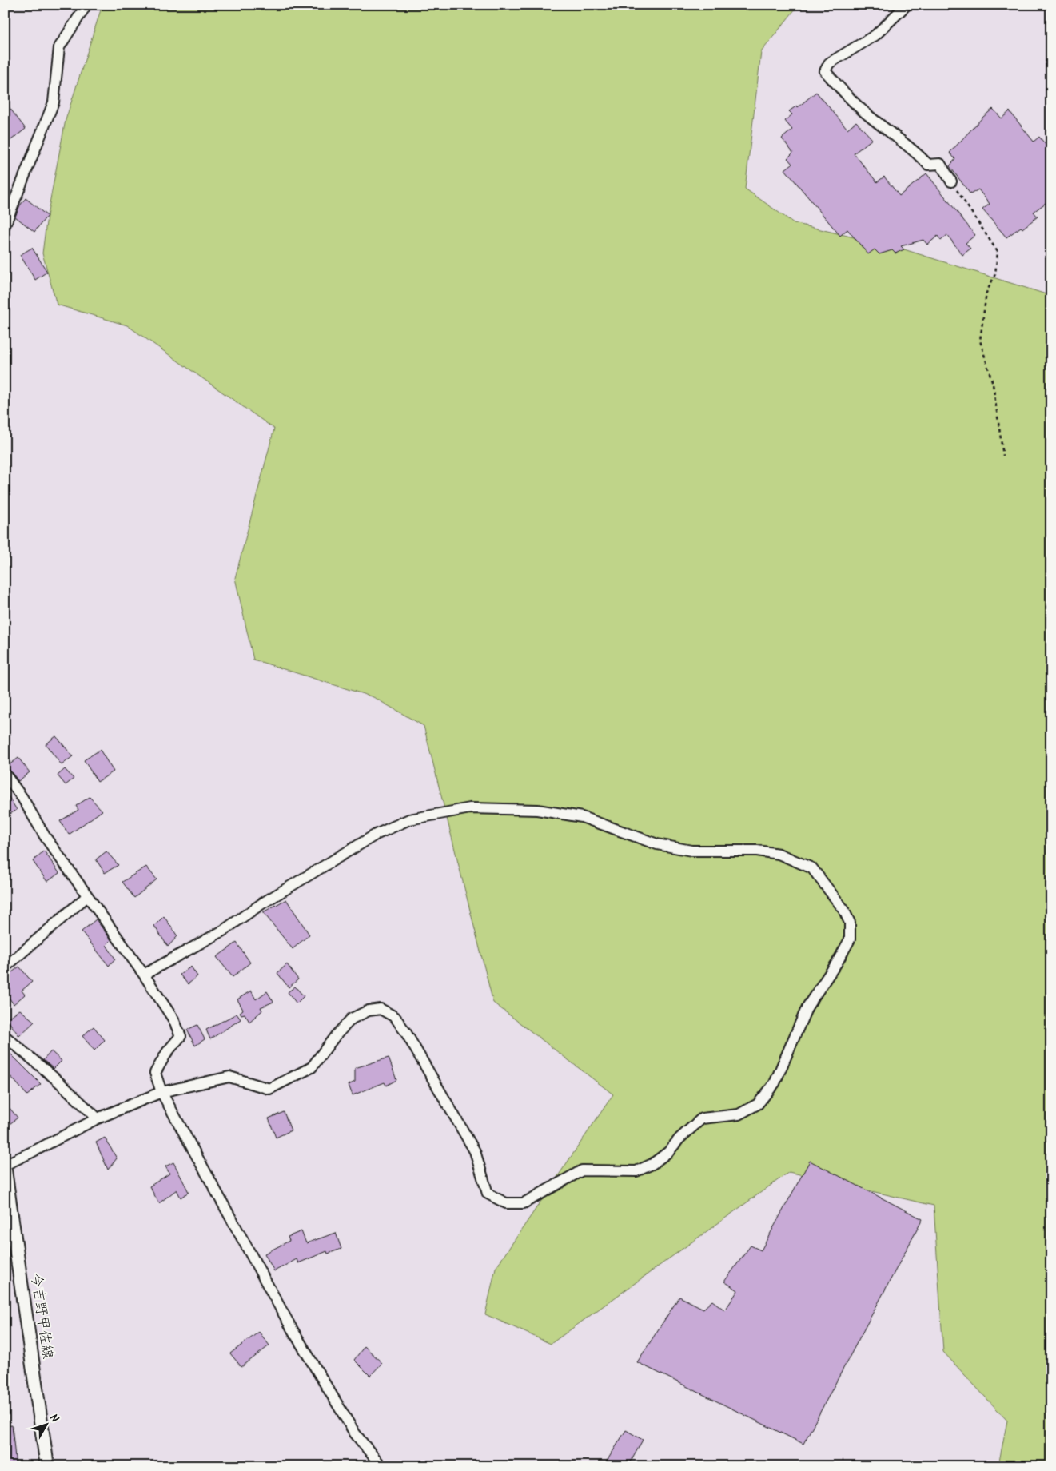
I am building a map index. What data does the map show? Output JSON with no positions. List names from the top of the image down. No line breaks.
{"streets":{"main road":["今吉野甲佐線"]},"north":"top right"}
